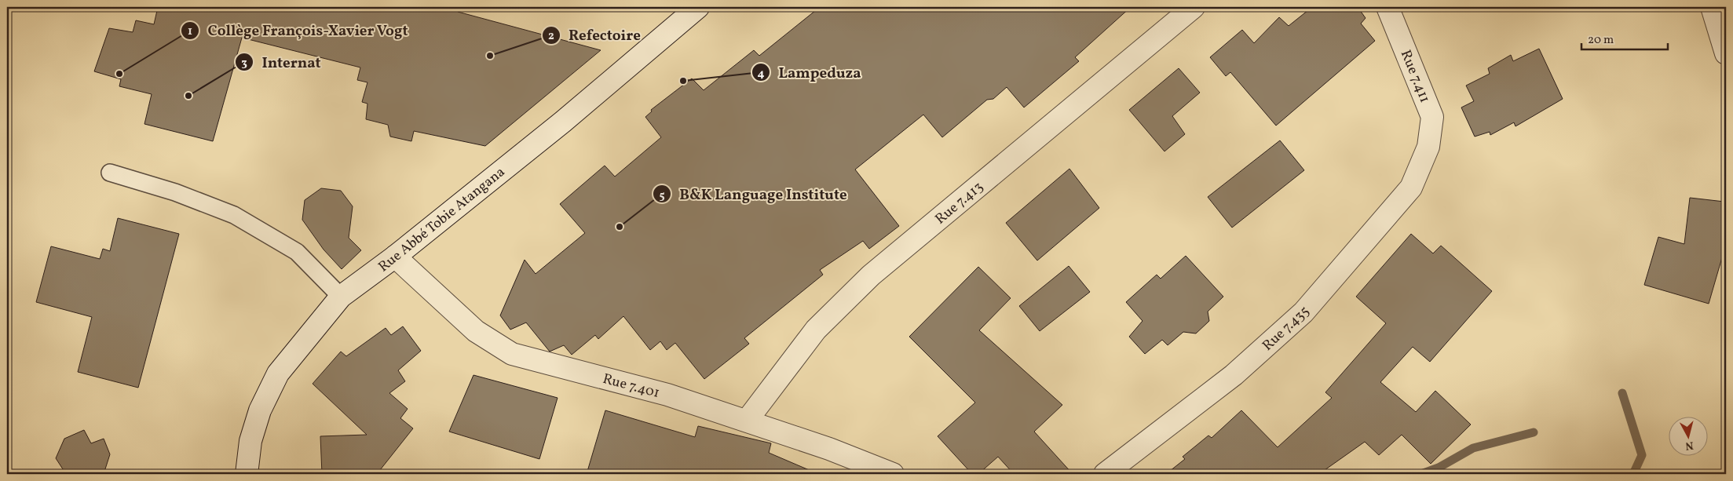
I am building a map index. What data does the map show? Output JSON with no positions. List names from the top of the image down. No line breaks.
{"streets":{"street":["Rue 7.411","Rue 7.413","Rue Abbé Tobie Atangana","Rue 7.435","Rue 7.401"]},"crossings":[["Rue 7.411","Rue 7.435"],["Rue 7.413","Rue 7.401"],["Rue Abbé Tobie Atangana","Rue 7.401"]],"places":["Refectoire","Collège François-Xavier Vogt","Lampeduza","Internat","B&K Language Institute"],"scale_bar":"20 m","north":"bottom"}
